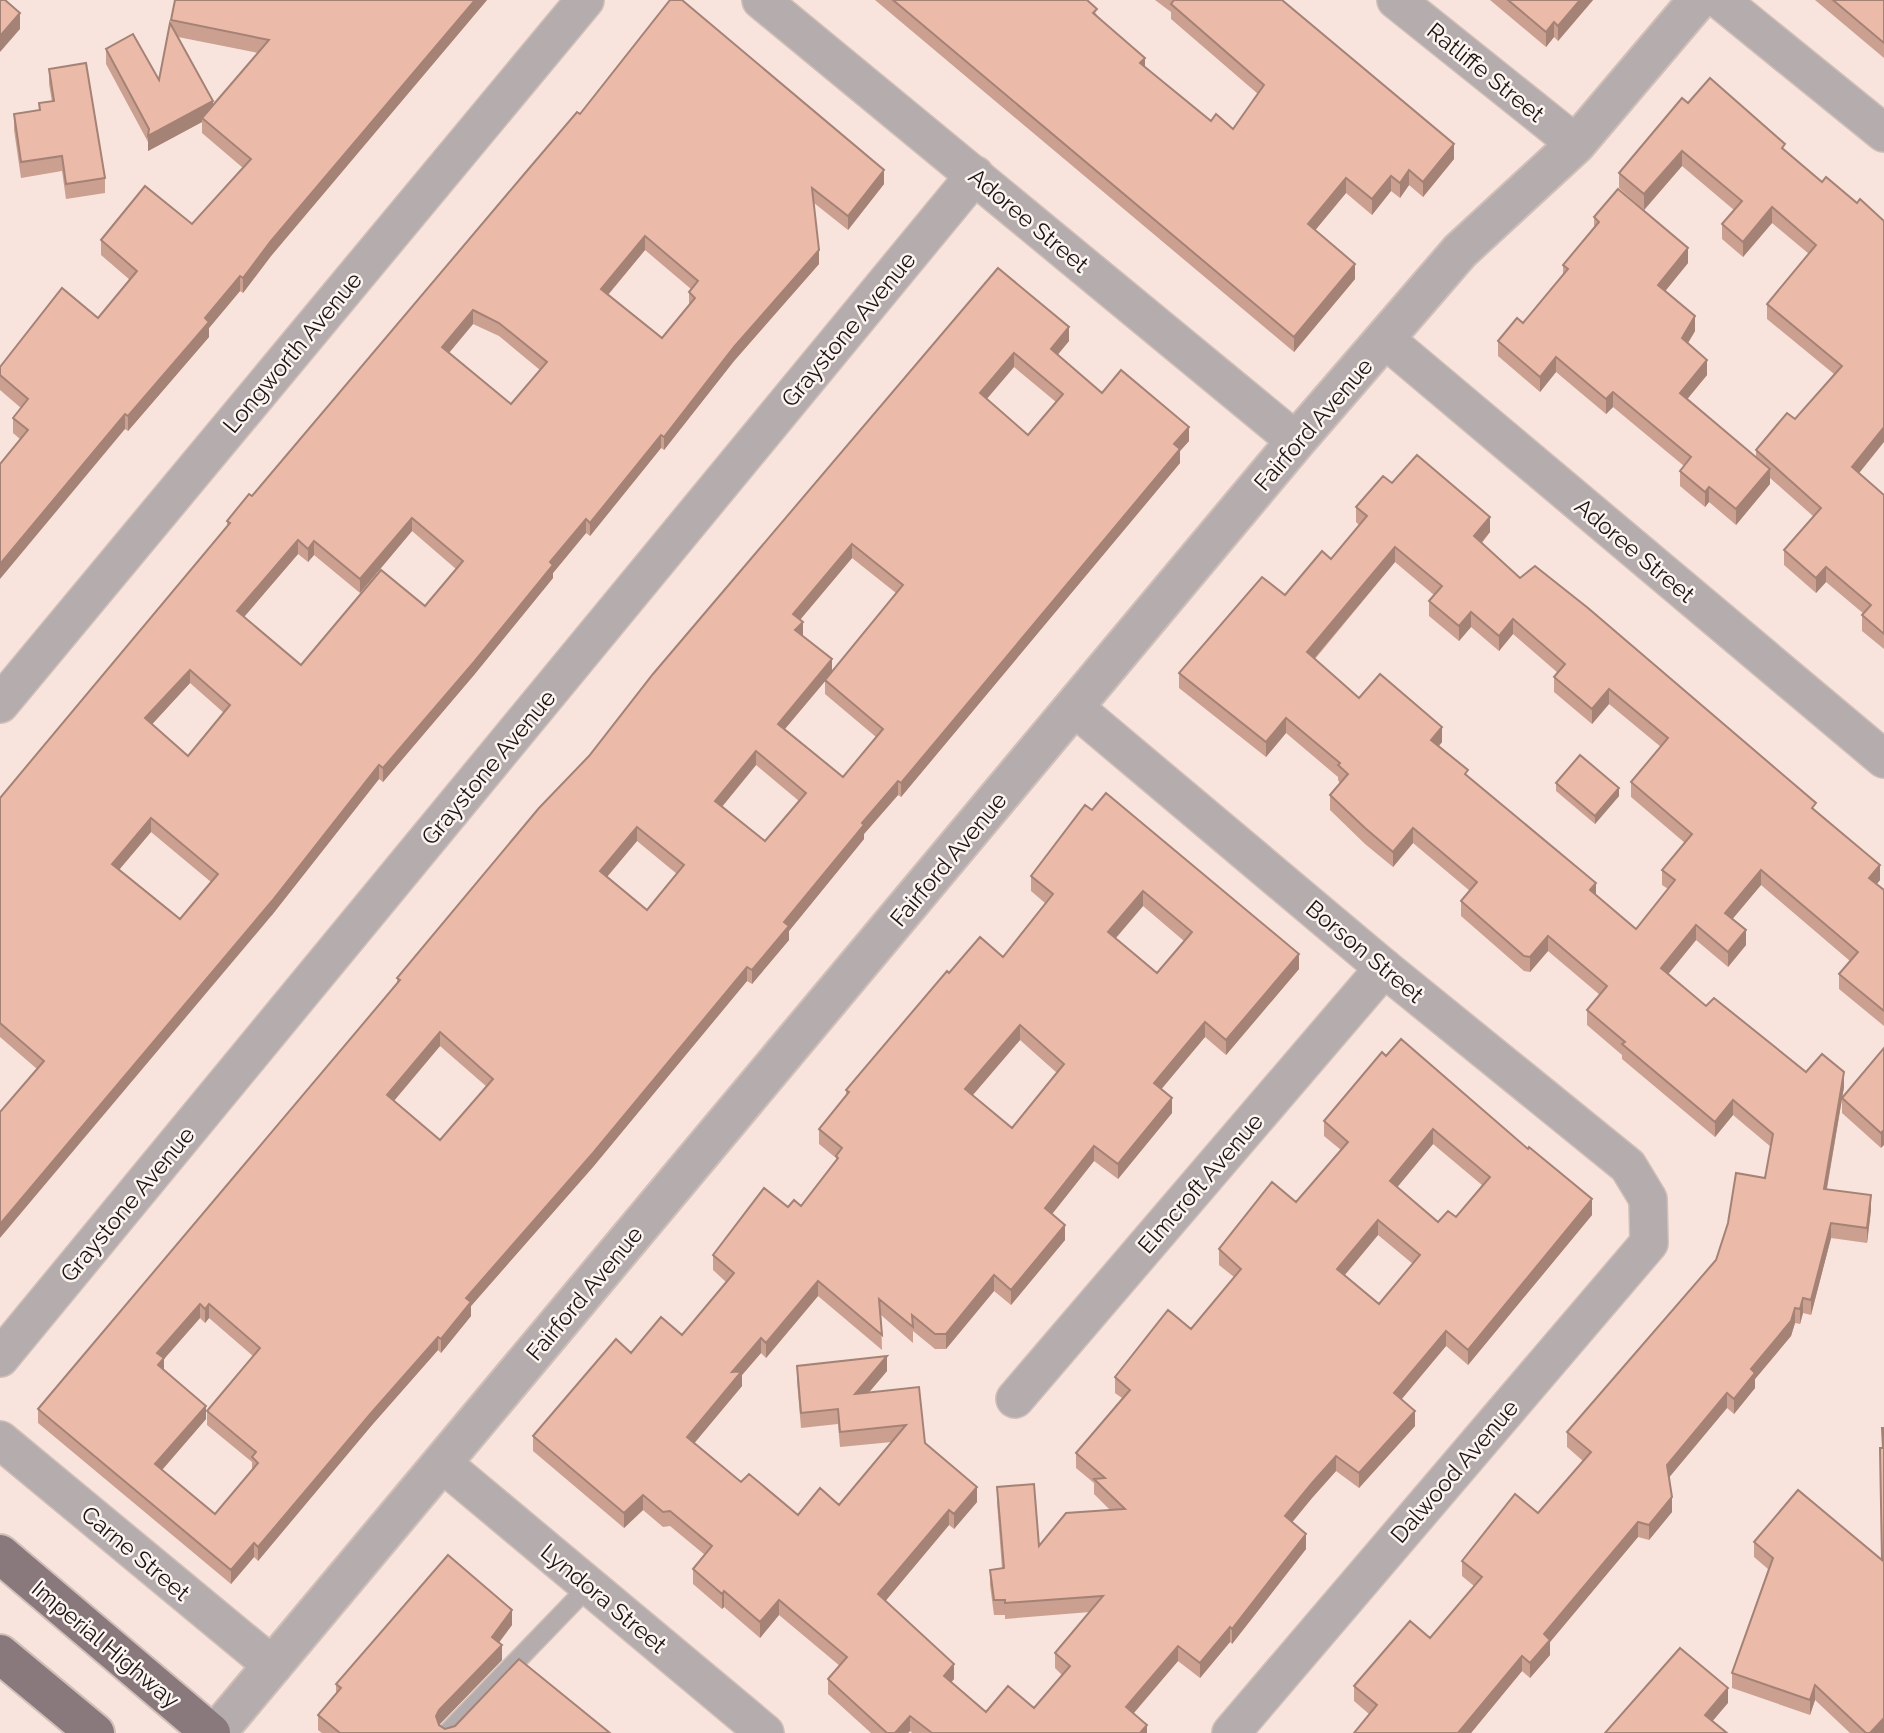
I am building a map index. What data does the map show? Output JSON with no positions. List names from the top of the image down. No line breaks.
{"streets":{"main road":["Imperial Highway"],"street":["Ratliffe Street","Adoree Street","Graystone Avenue","Longworth Avenue","Fairford Avenue","Borson Street","Elmcroft Avenue","Dalwood Avenue","Carne Street","Lyndora Street"]},"crossings":[["Ratliffe Street","Fairford Avenue"],["Adoree Street","Graystone Avenue"],["Adoree Street","Fairford Avenue"],["Fairford Avenue","Borson Street"],["Fairford Avenue","Carne Street"],["Fairford Avenue","Lyndora Street"],["Fairford Avenue","Imperial Highway"],["Borson Street","Elmcroft Avenue"],["Borson Street","Dalwood Avenue"]]}
